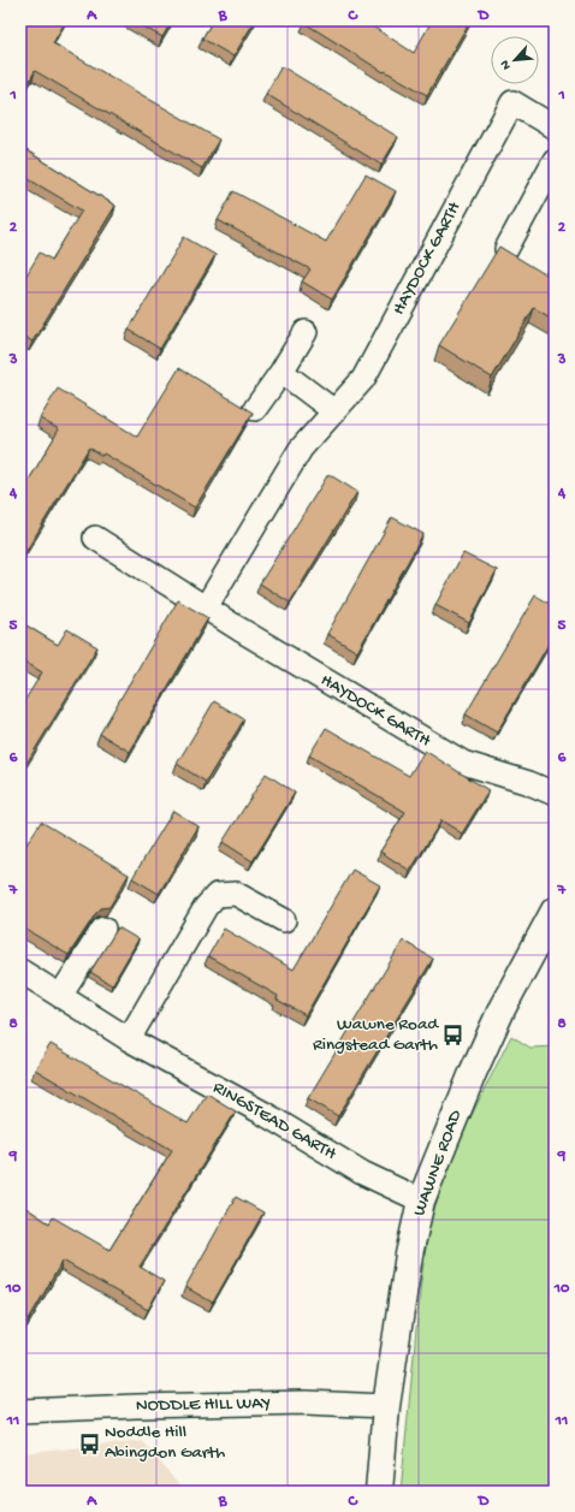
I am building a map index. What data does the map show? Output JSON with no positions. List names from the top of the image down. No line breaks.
{"streets":{"street":["HAYDOCK GARTH","RINGSTEAD GARTH","WAWNE ROAD","NODDLE HILL WAY"]},"crossings":[["RINGSTEAD GARTH","WAWNE ROAD"],["WAWNE ROAD","NODDLE HILL WAY"]],"places":{"bus stop":["Wawne Road Ringstead Garth","Noddle Hill Abingdon Garth"]},"north":"bottom left","grid":{"columns":["A","B","C","D"],"rows":["1","2","3","4","5","6","7","8","9","10","11"]}}
